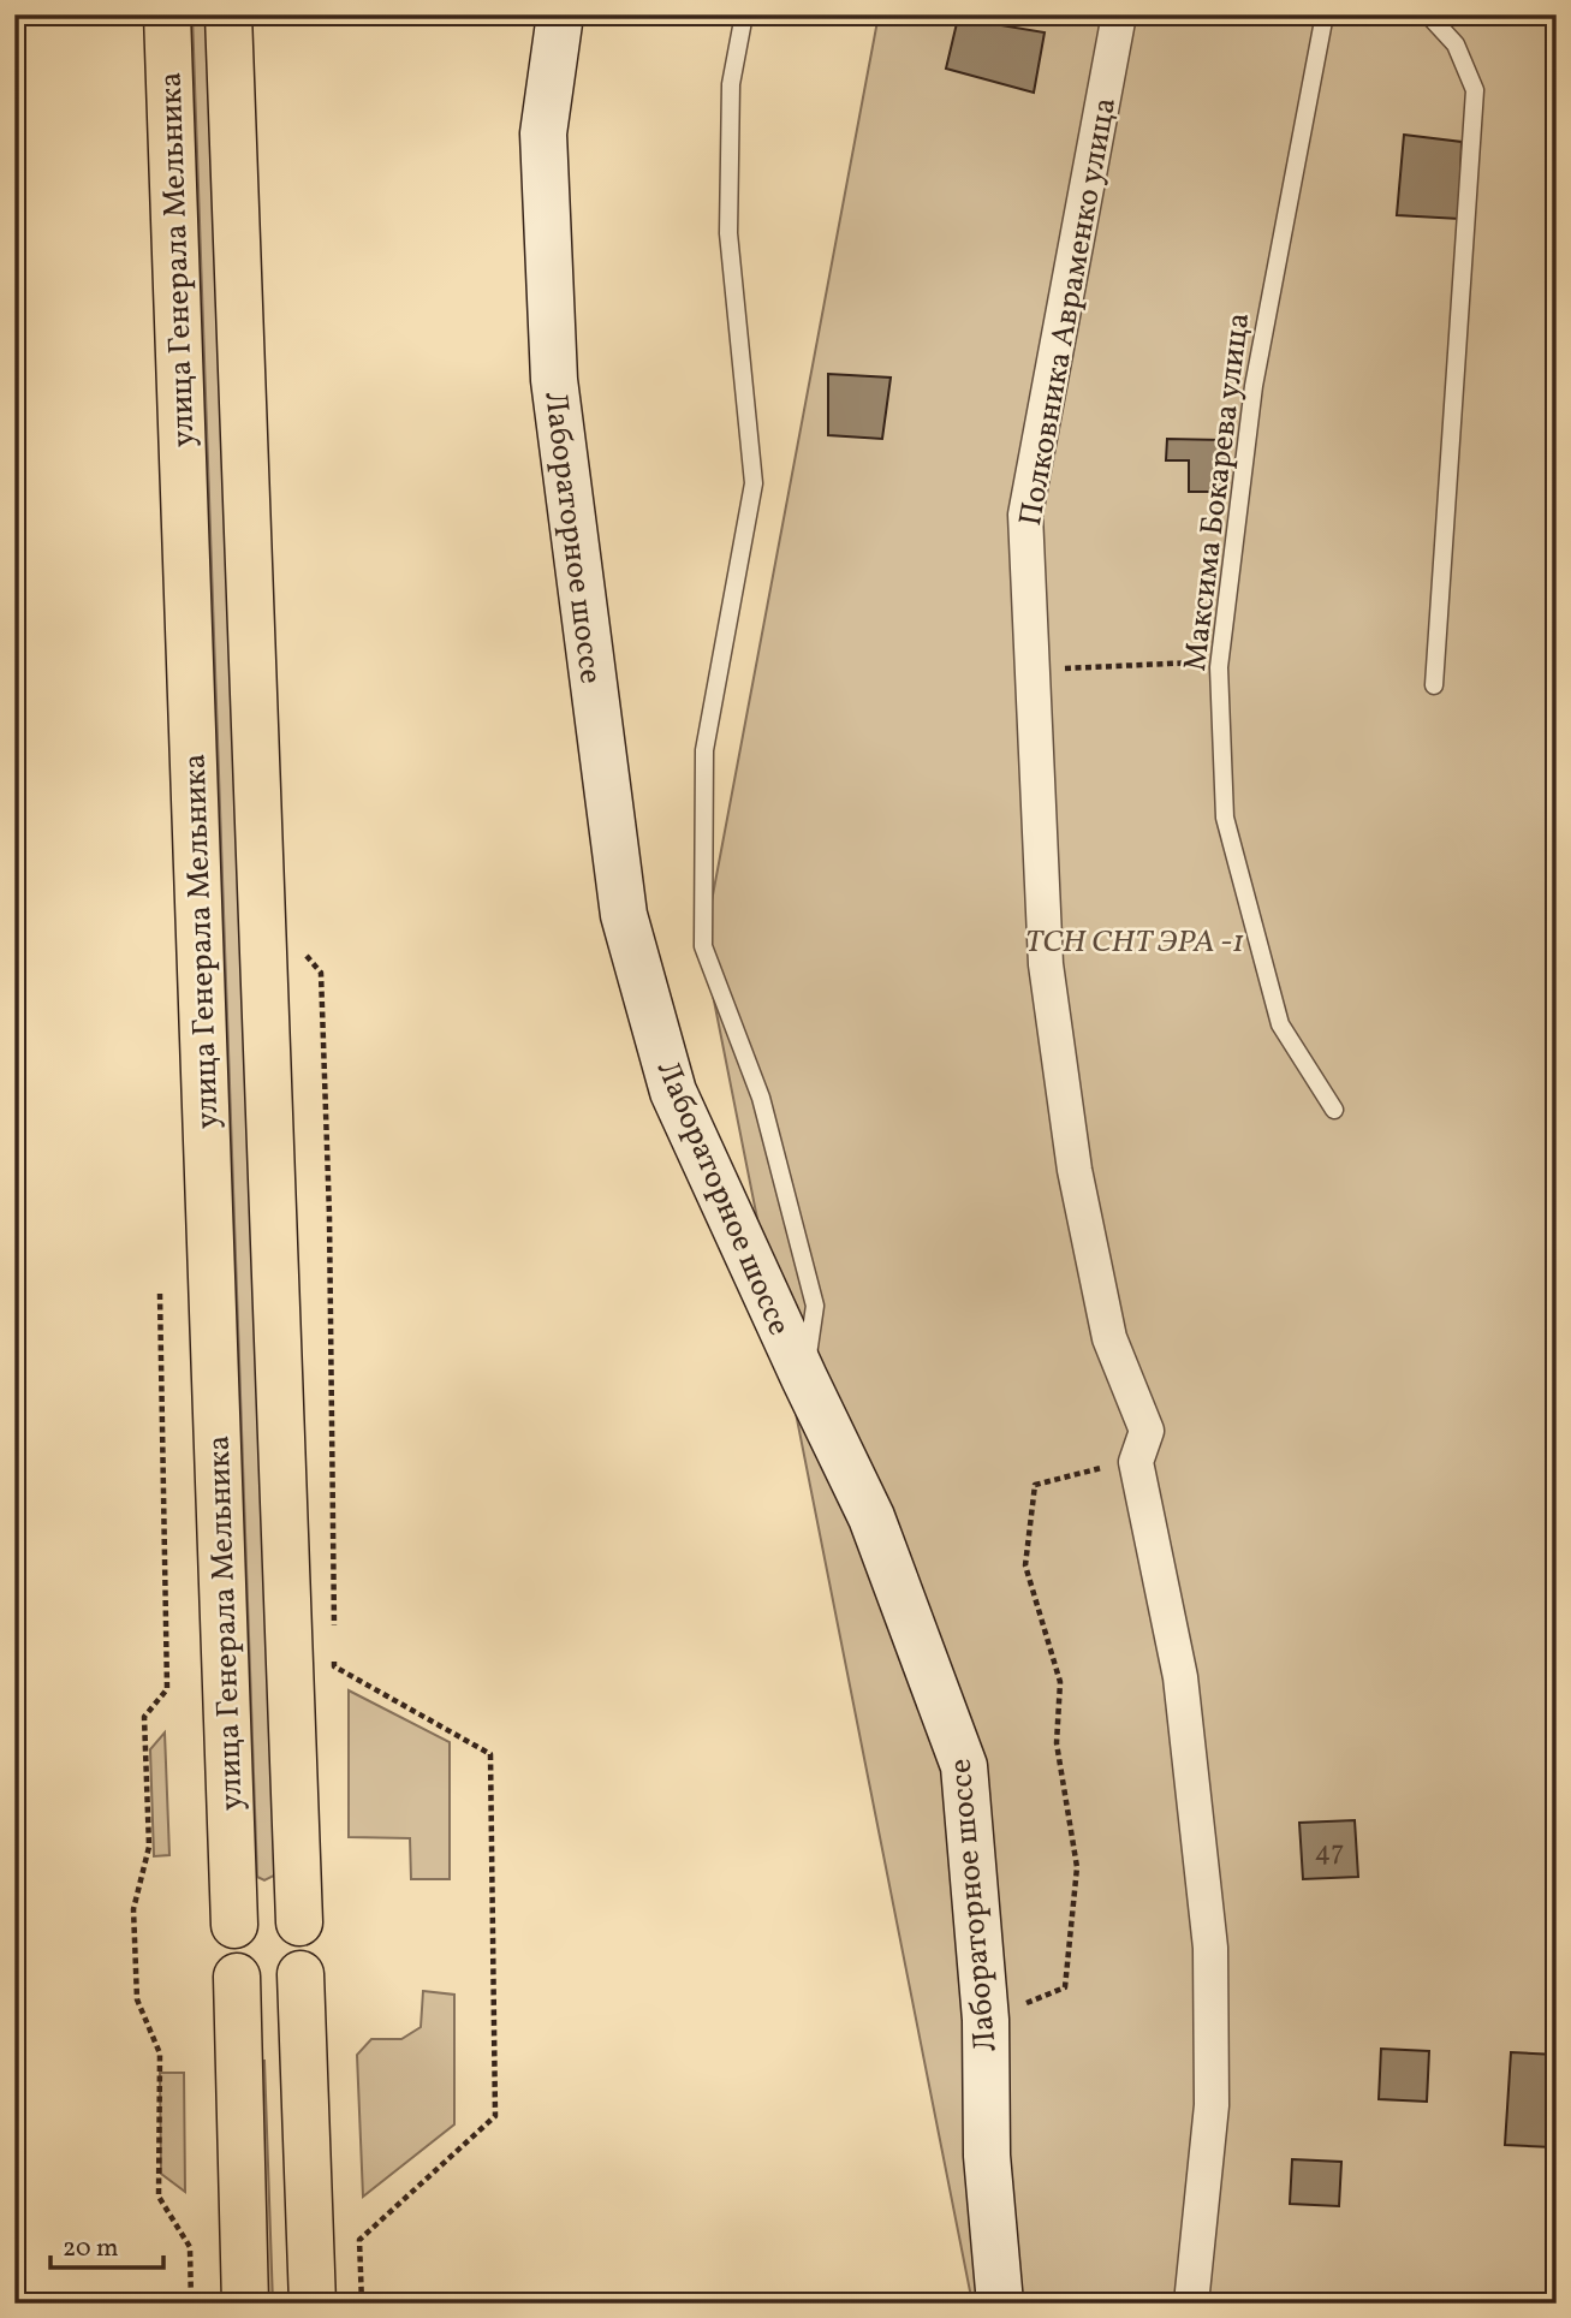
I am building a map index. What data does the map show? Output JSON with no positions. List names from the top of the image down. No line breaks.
{"streets":{"main road":["улица Генерала Мельника","Лабораторное шоссе"],"street":["Полковника Авраменко улица"],"lane":["Максима Бокарева улица"]},"parks":["ТСН СНТ ЭРА -1"],"house_numbers":["47"],"scale_bar":"20 m"}
